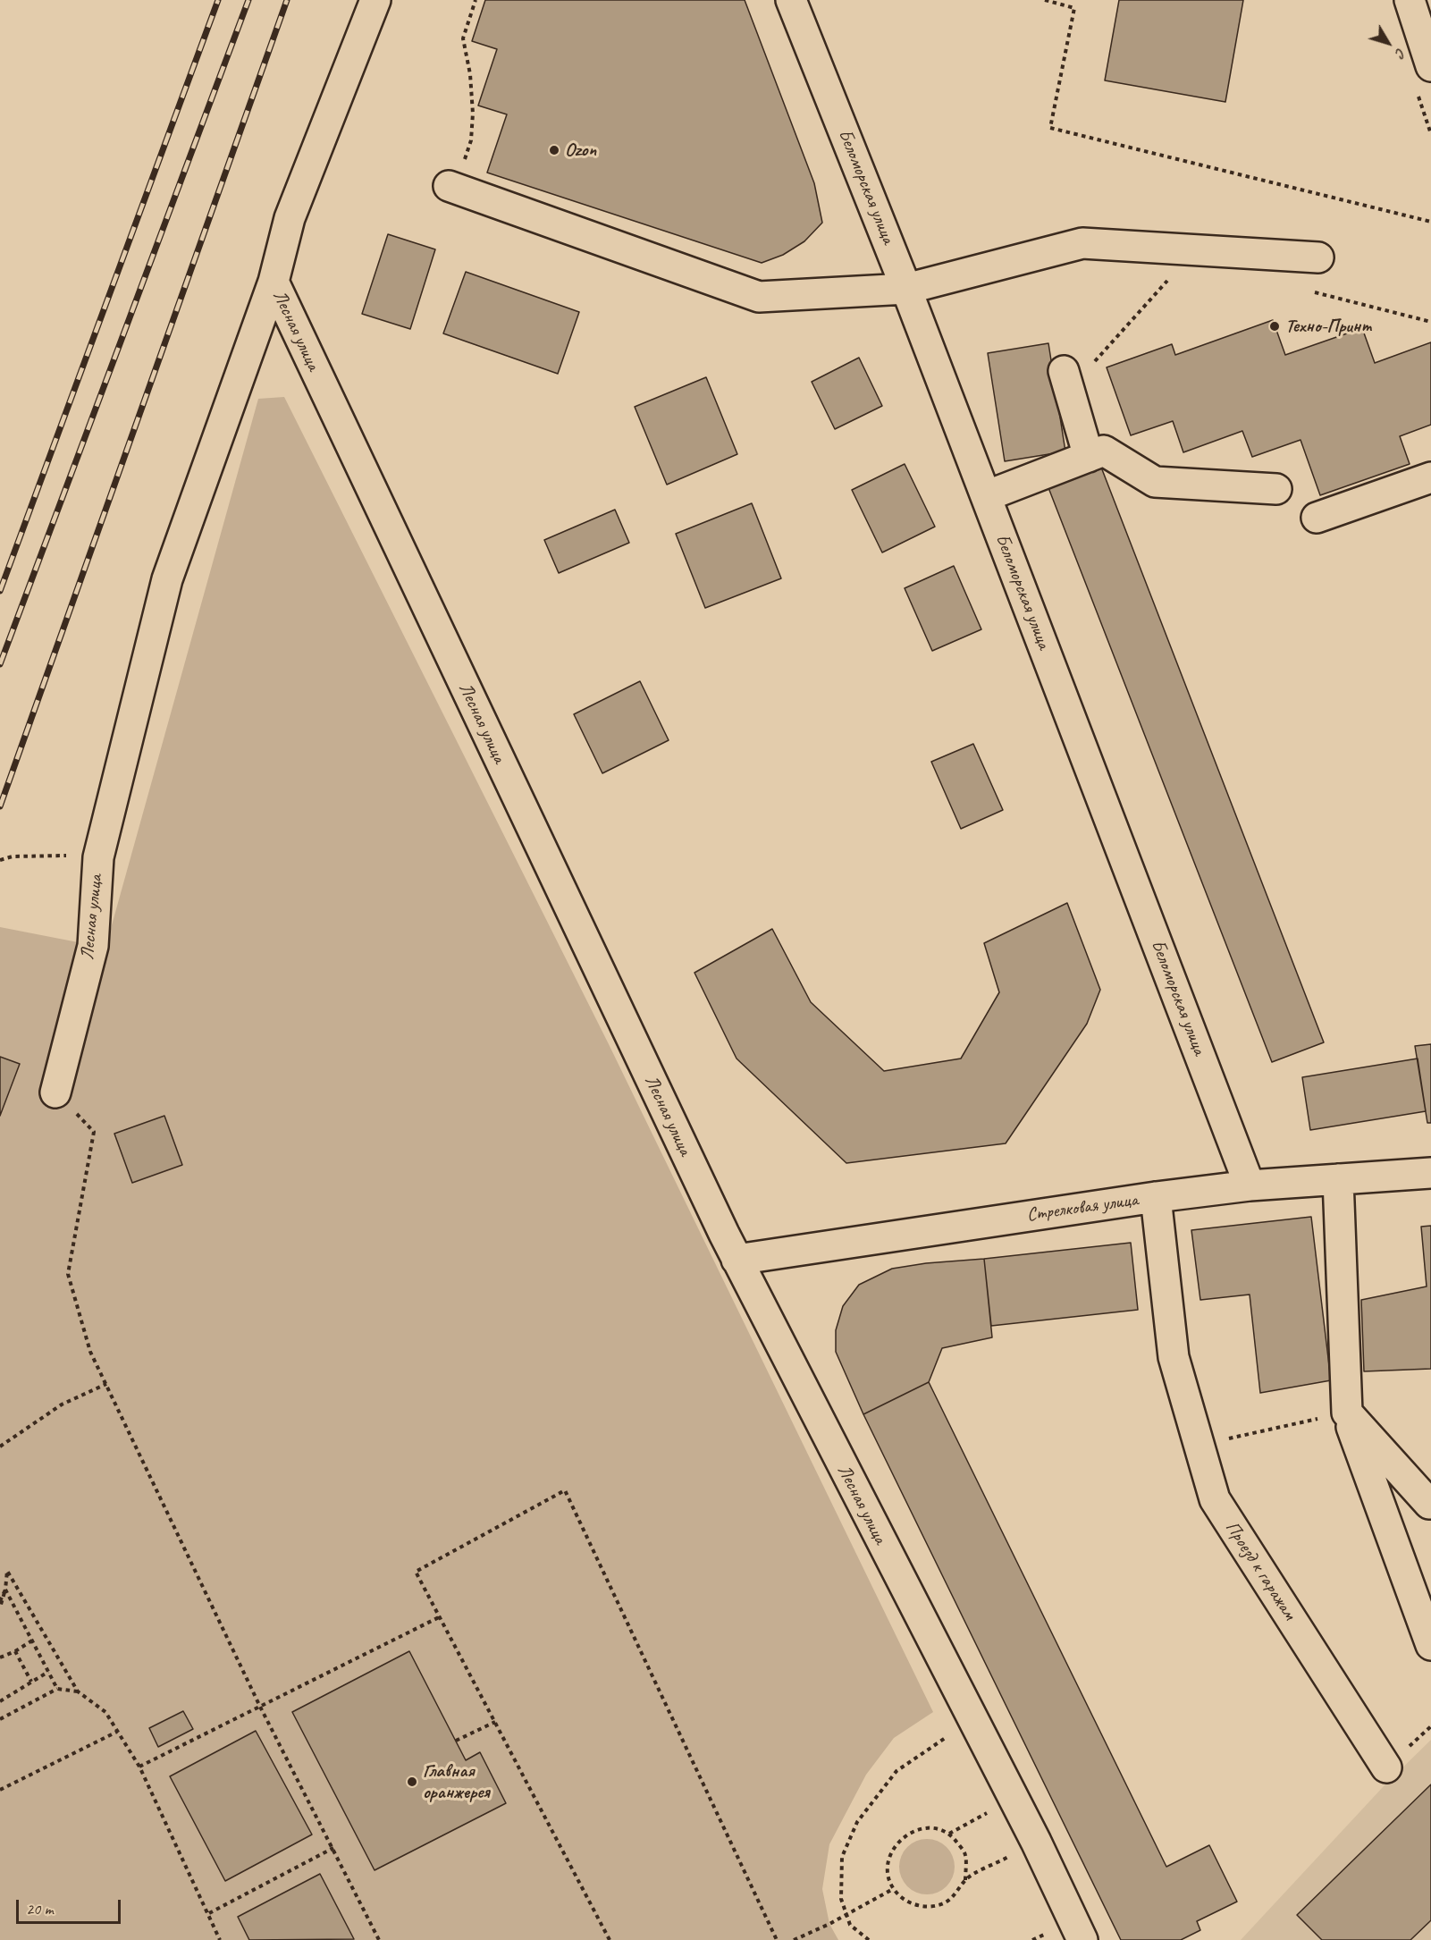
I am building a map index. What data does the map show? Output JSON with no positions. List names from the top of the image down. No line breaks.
{"streets":{"street":["Беломорская улица","Лесная улица","Стрелковая улица","Проезд к гаражам"]},"crossings":[["Беломорская улица","Стрелковая улица"],["Лесная улица","Стрелковая улица"],["Стрелковая улица","Проезд к гаражам"]],"places":["Ozon","Техно-Принт","Главная оранжерея"],"scale_bar":"20 m","north":"bottom right"}
